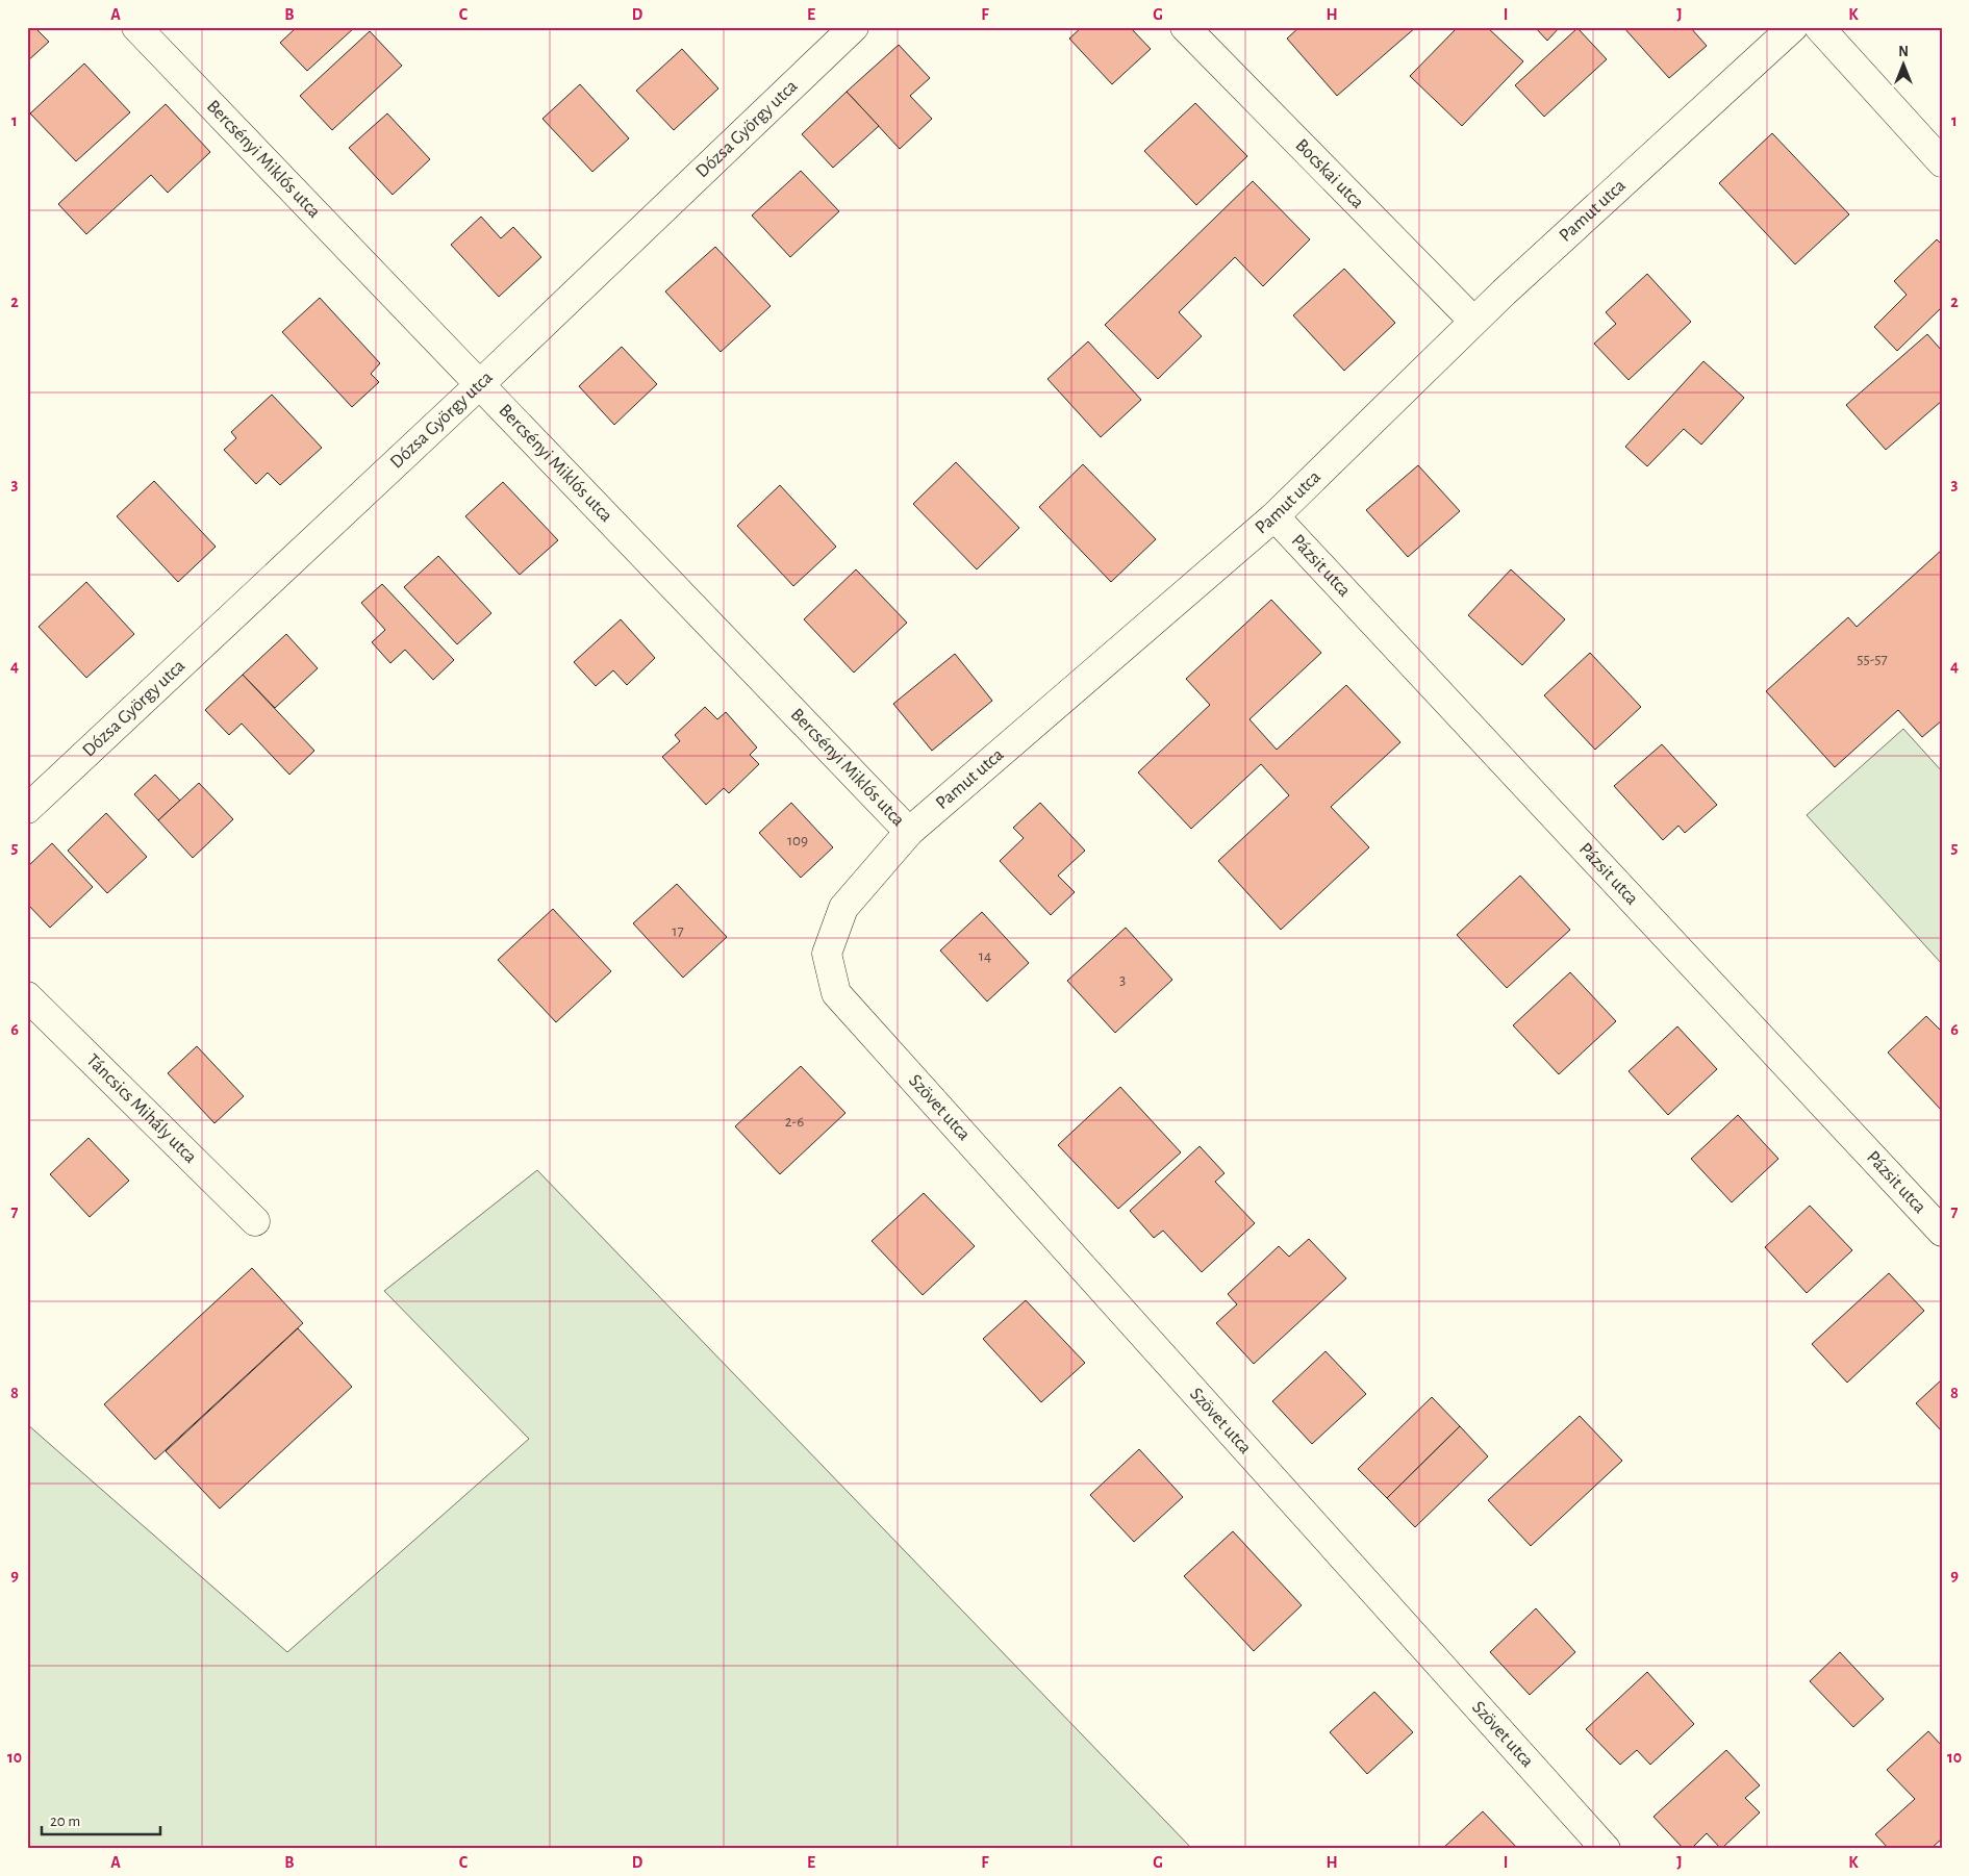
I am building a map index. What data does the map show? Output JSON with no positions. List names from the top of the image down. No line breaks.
{"streets":{"street":["Dózsa György utca","Bercsényi Miklós utca","Bocskai utca","Pamut utca","Pázsit utca","Szövet utca","Táncsics Mihály utca"]},"crossings":[["Dózsa György utca","Bercsényi Miklós utca"],["Bercsényi Miklós utca","Pamut utca"],["Bocskai utca","Pamut utca"],["Pamut utca","Pázsit utca"],["Pamut utca","Szövet utca"]],"house_numbers":["55-57","109","17","14","3","2-6"],"scale_bar":"20 m","north":"top","grid":{"columns":["A","B","C","D","E","F","G","H","I","J","K"],"rows":["1","2","3","4","5","6","7","8","9","10"]}}
